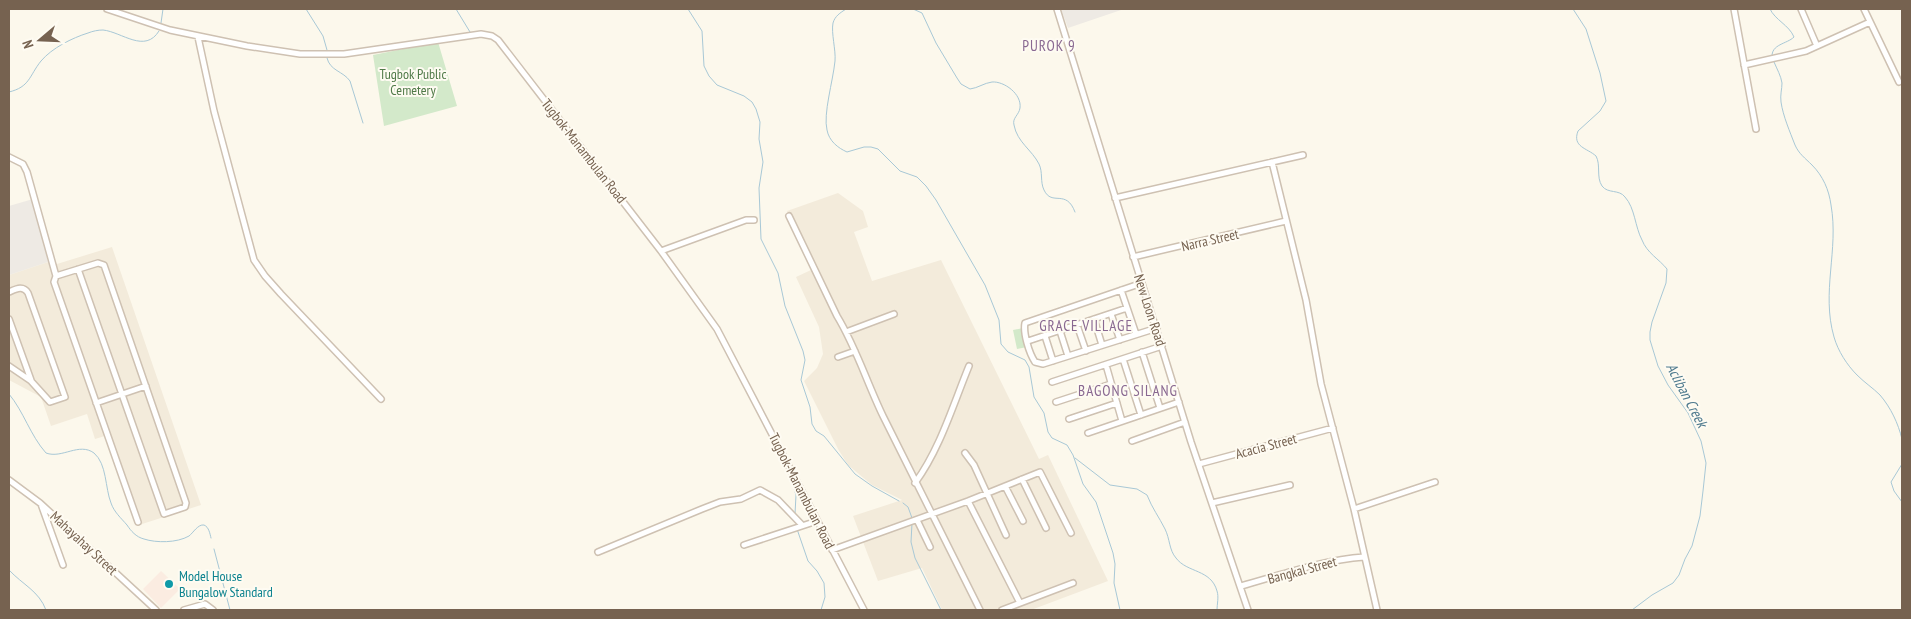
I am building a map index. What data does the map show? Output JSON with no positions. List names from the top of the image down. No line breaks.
{"streets":{"street":["Tugbok-Manambulan Road","Narra Street","New Loon Road","Acacia Street","Mahayahay Street","Bangkal Street"]},"crossings":[["Narra Street","New Loon Road"],["New Loon Road","Acacia Street"],["New Loon Road","Bangkal Street"]],"districts":["PUROK 9","GRACE VILLAGE","BAGONG SILANG"],"water":["Acliban Creek"],"parks":["Tugbok Public Cemetery"],"places":["Model House Bungalow Standard"],"north":"left"}
